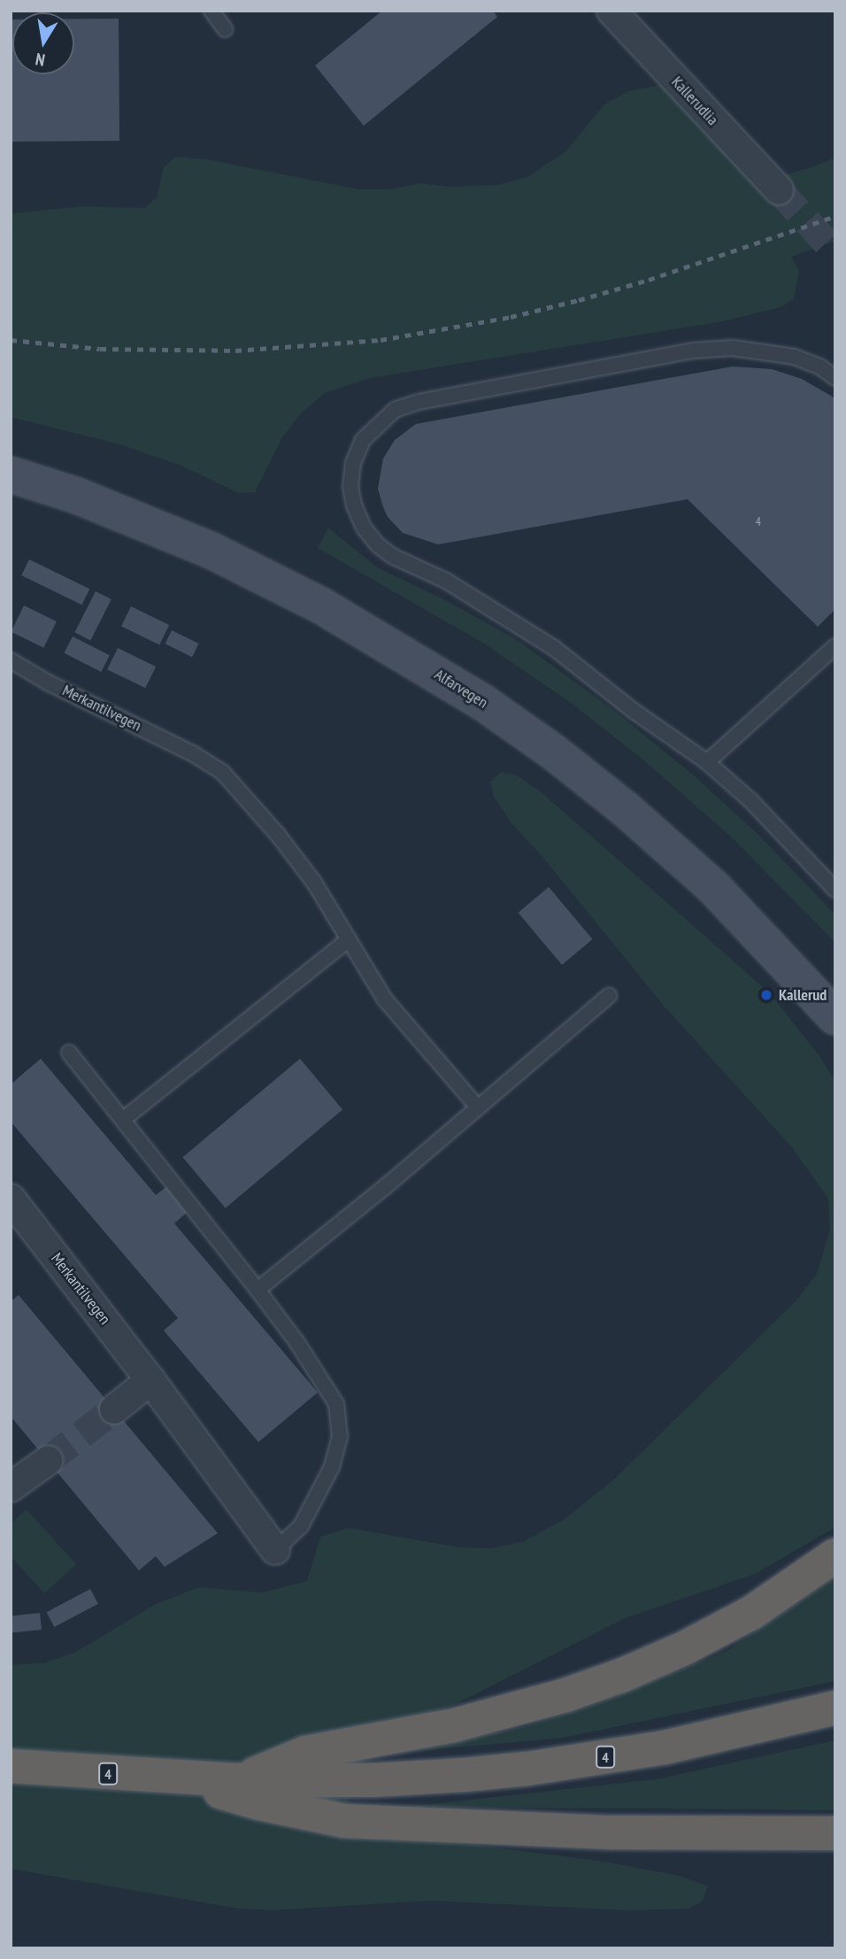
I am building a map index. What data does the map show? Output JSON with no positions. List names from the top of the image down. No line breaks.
{"streets":{"highway":["4"],"main road":["Alfarvegen"],"street":["Kallerudlia","Merkantilvegen"]},"places":["Kallerud"],"house_numbers":["4"],"north":"bottom"}
